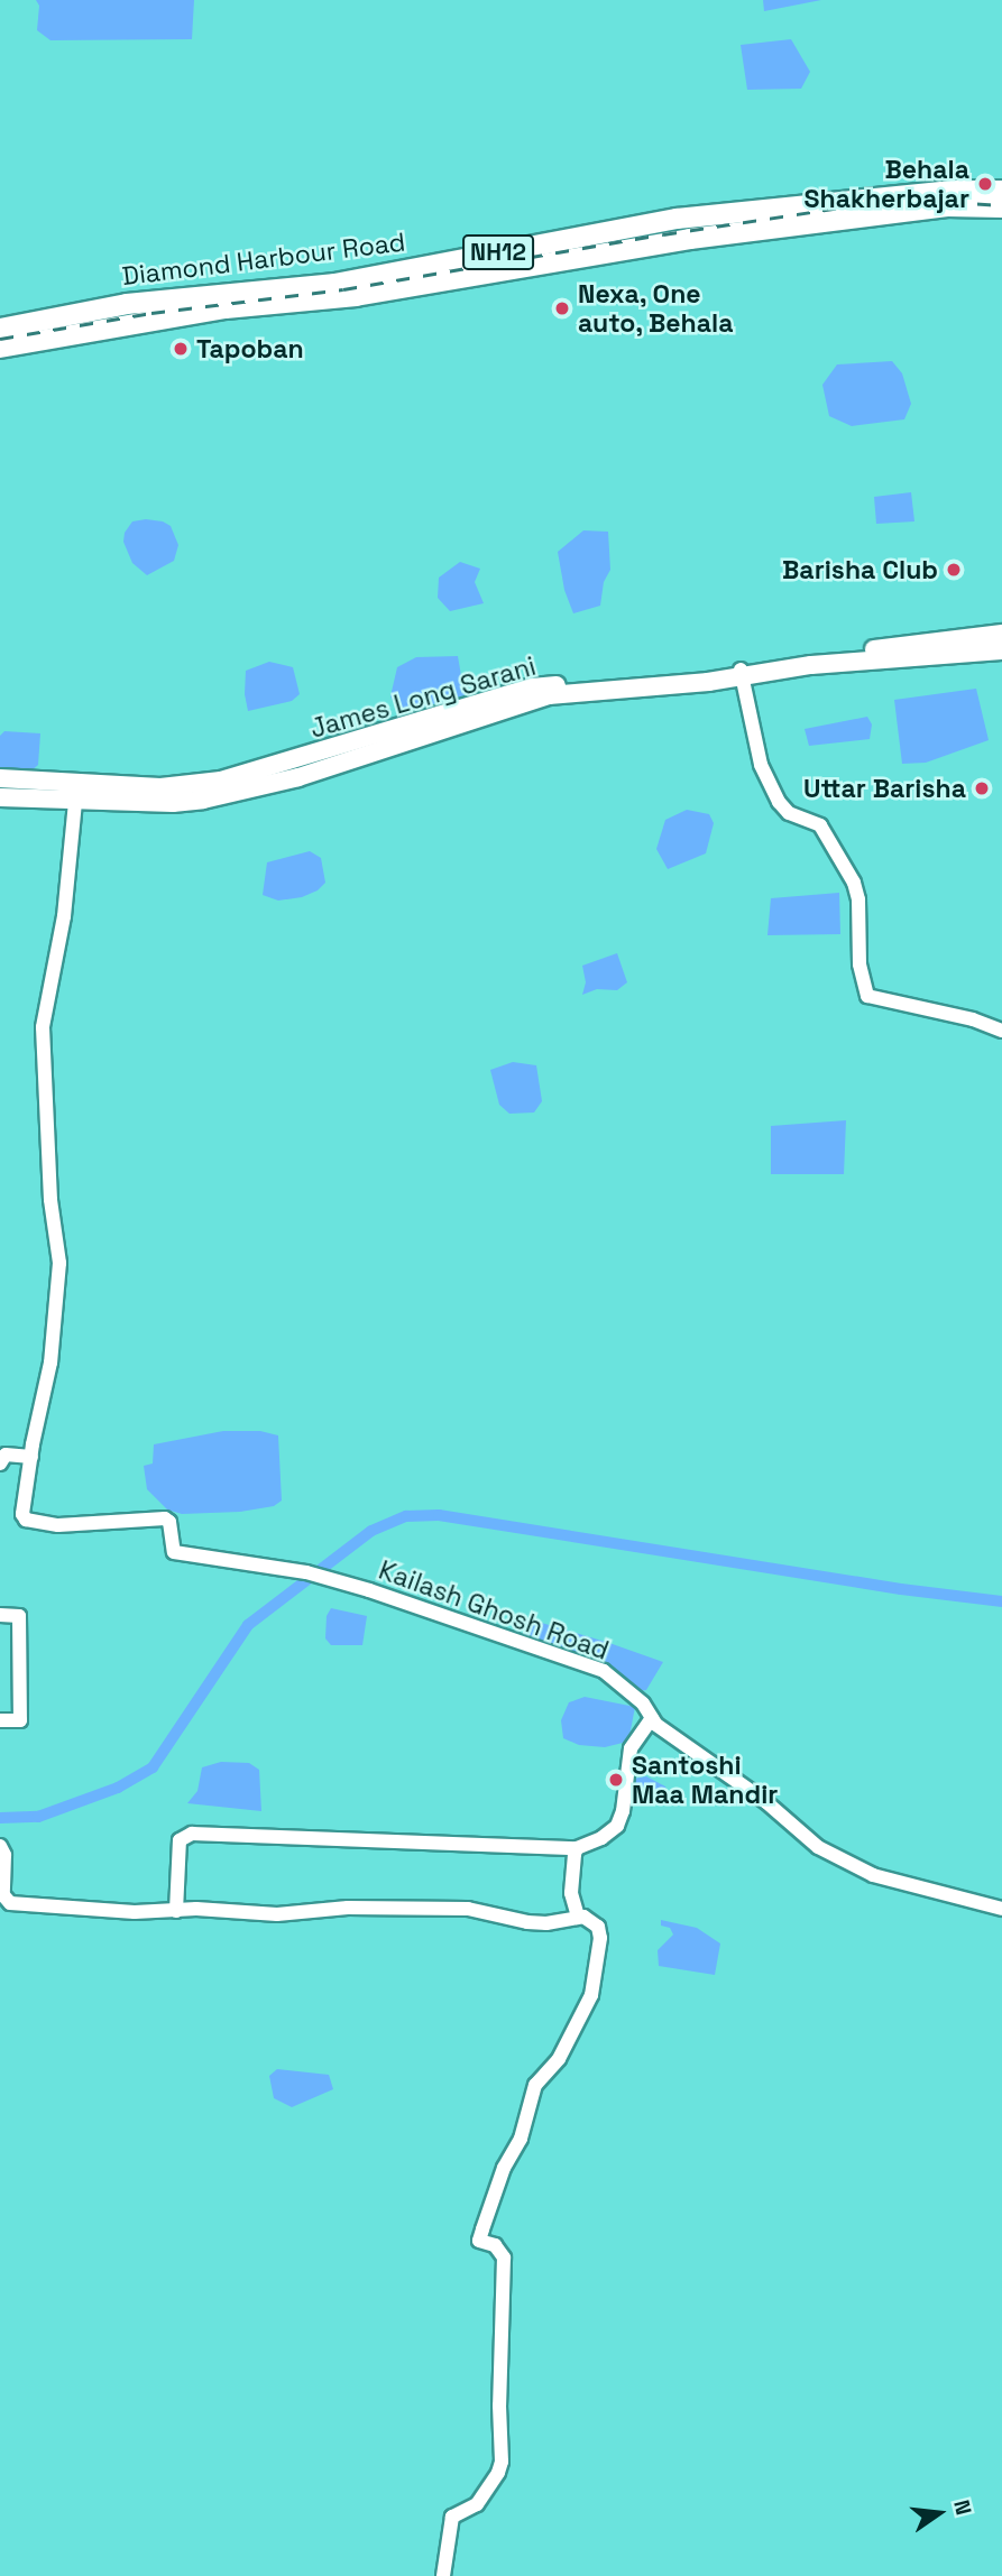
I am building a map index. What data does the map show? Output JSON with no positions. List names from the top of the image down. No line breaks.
{"streets":{"highway":["NH12","Diamond Harbour Road"],"main road":["James Long Sarani"],"street":["Kailash Ghosh Road"]},"places":["Behala Shakherbajar","Nexa, One auto, Behala","Tapoban","Barisha Club","Uttar Barisha","Santoshi Maa Mandir"],"north":"right"}
